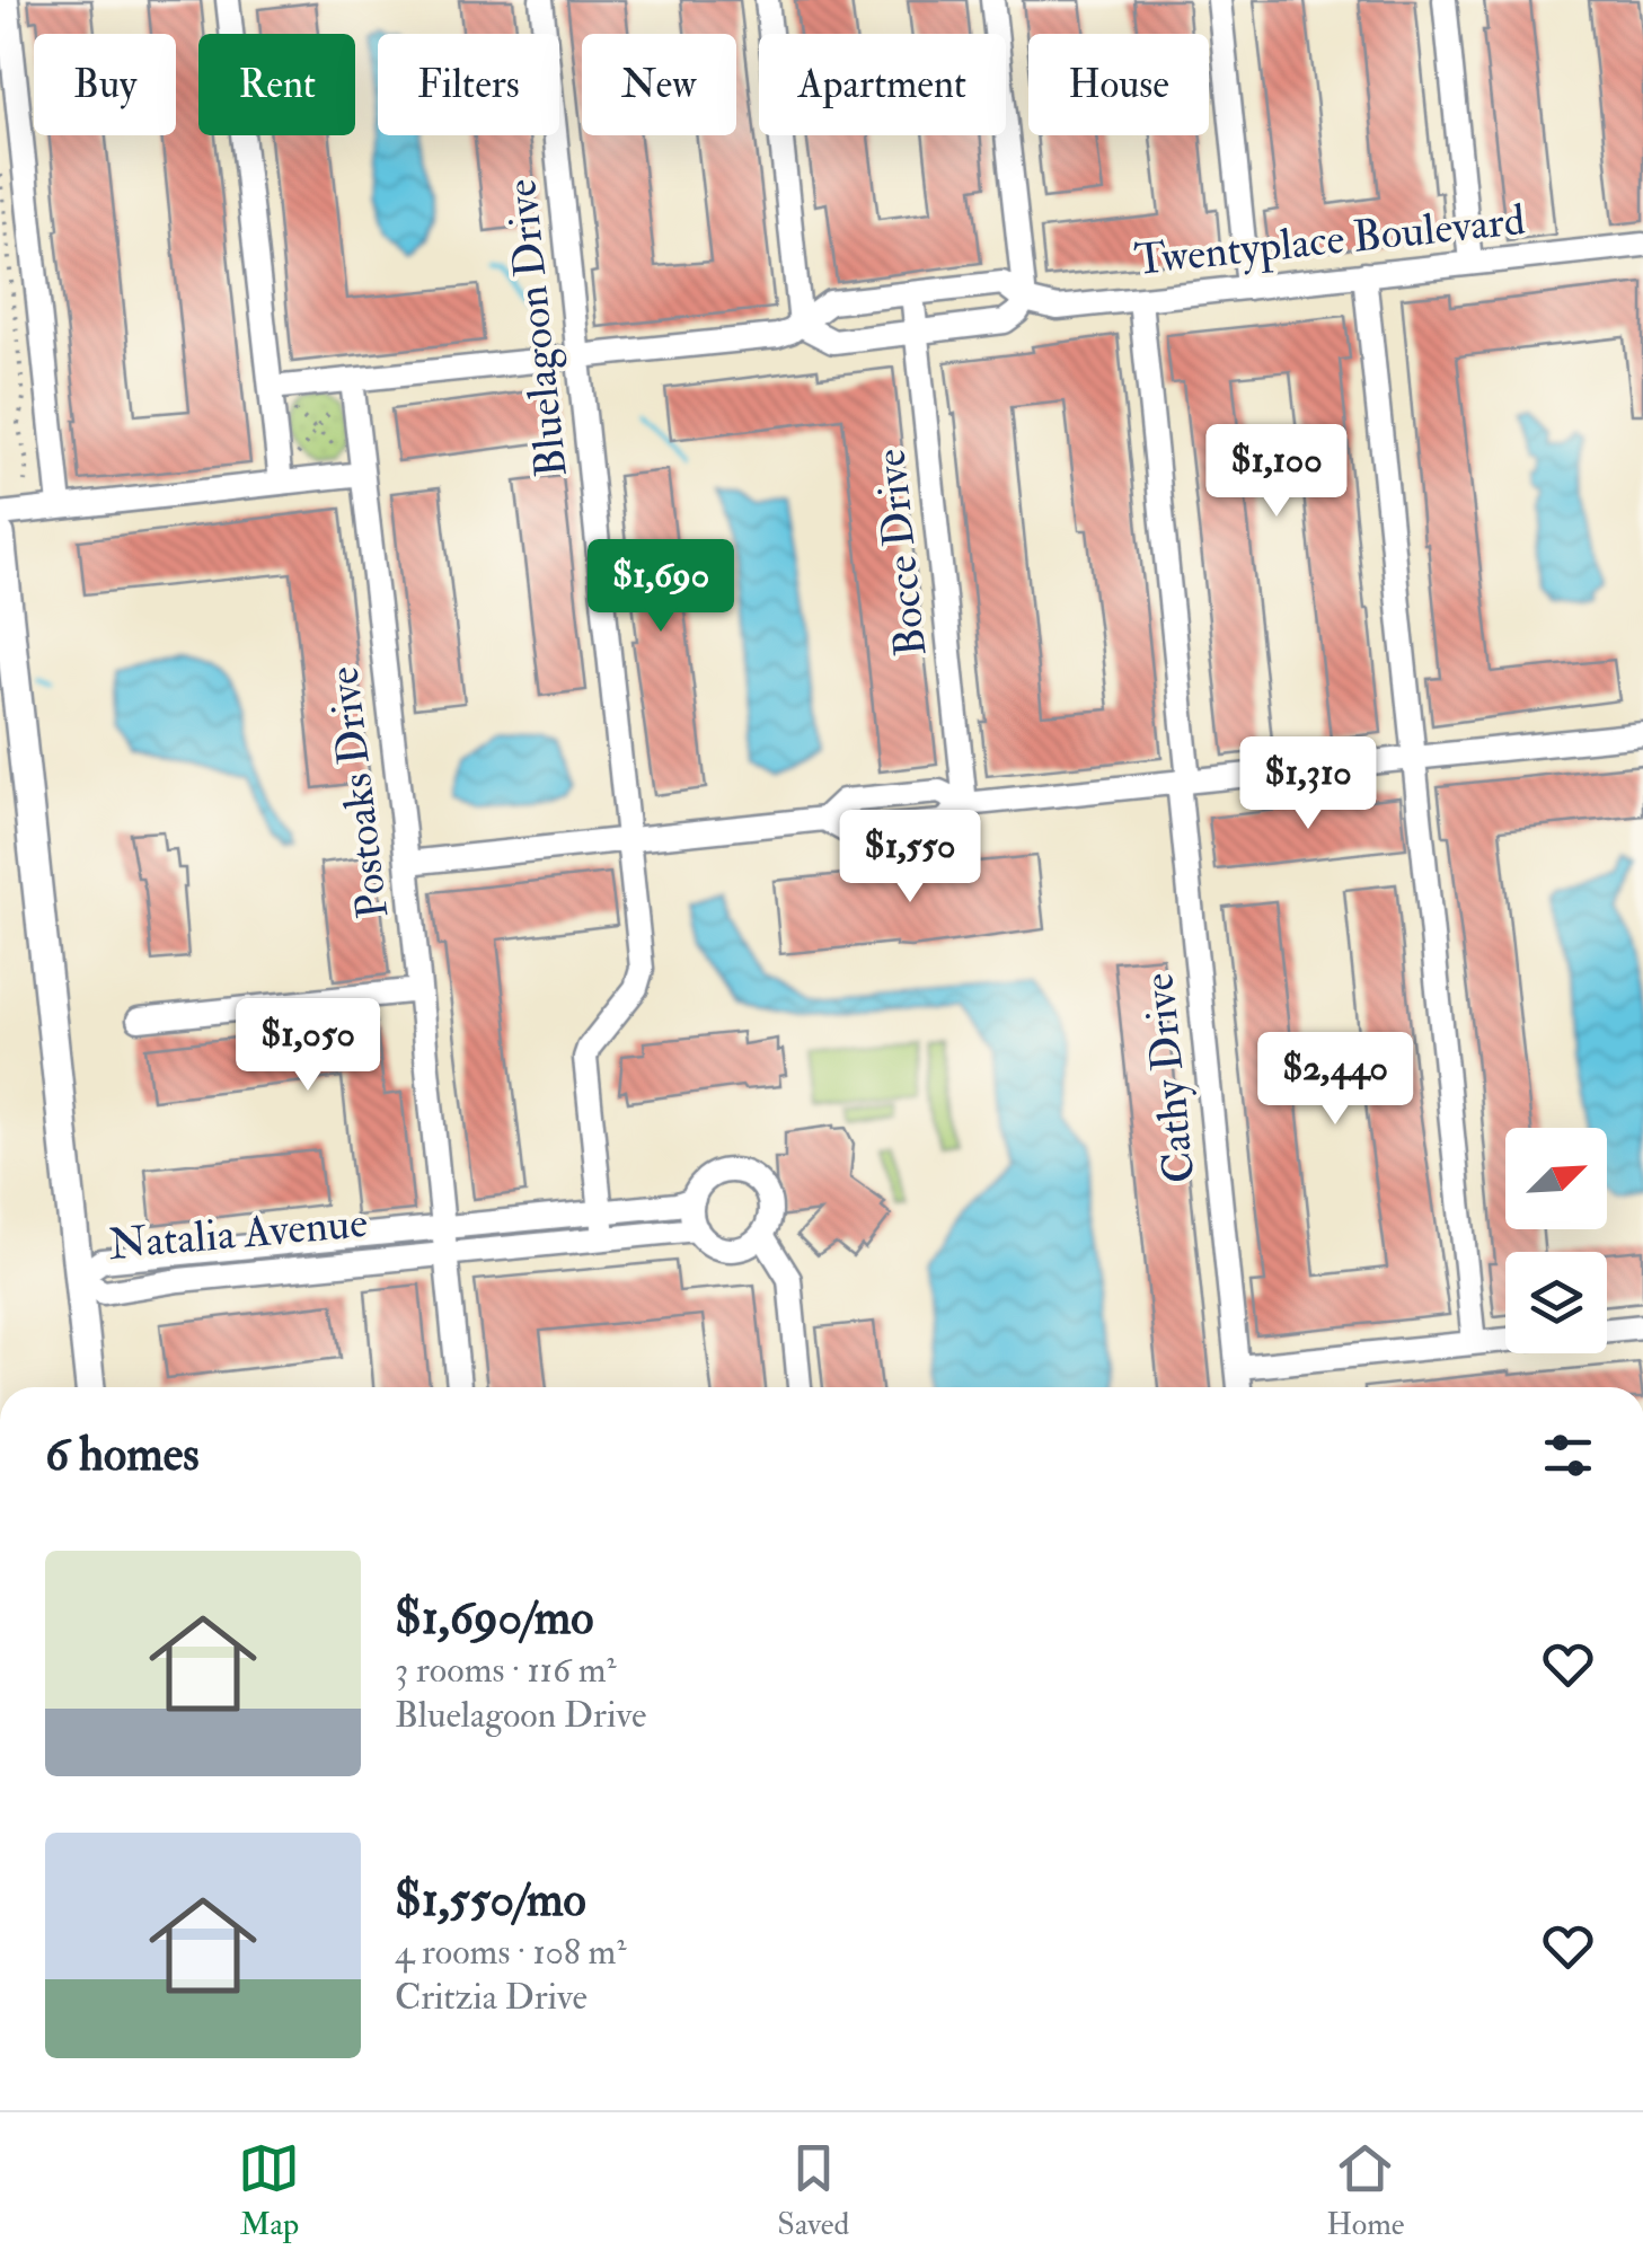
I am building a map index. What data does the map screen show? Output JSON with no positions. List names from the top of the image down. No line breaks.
{"streets":{"street":["Twentyplace Boulevard","Bluelagoon Drive","Bocce Drive","Postoaks Drive","Cathy Drive","Natalia Avenue"]},"crossings":[["Twentyplace Boulevard","Bluelagoon Drive"],["Twentyplace Boulevard","Bocce Drive"],["Twentyplace Boulevard","Postoaks Drive"],["Twentyplace Boulevard","Cathy Drive"],["Bluelagoon Drive","Natalia Avenue"],["Postoaks Drive","Natalia Avenue"]],"north":"top right","page":{"chip":["Buy","Rent","Filters","New","Apartment","House"],"price":["$1,100","$1,690","$1,310","$1,550","$1,050","$2,440"],"heading":"6 homes","list":[{"name":"$1,690/mo","note":"3 rooms · 116 m² · Bluelagoon Drive"},{"name":"$1,550/mo","note":"4 rooms · 108 m² · Critzia Drive"}],"tabs":["Map","Saved","Home"]}}
